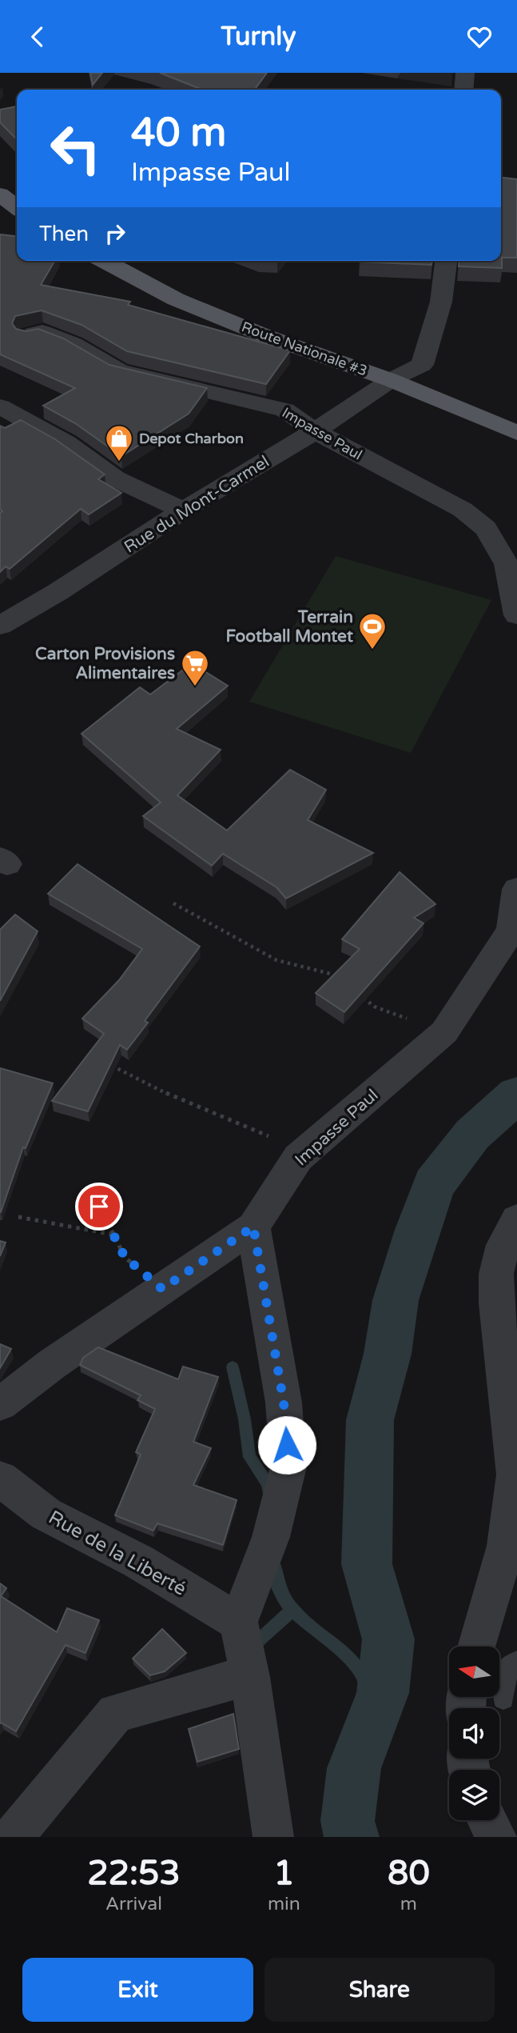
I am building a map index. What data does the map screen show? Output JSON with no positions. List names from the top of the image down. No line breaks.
{"streets":{"main road":["Route Nationale #3"],"street":["Impasse Paul","Rue du Mont-Carmel","Rue de la Liberté"]},"crossings":[["Route Nationale #3","Rue du Mont-Carmel"],["Impasse Paul","Rue du Mont-Carmel"]],"places":{"shop":["Depot Charbon"],"sports":["Terrain Football Montet"],"supermarket":["Carton Provisions Alimentaires"]},"north":"left","page":{"header":"Turnly","turn":["40 m","Impasse Paul"],"then":"Then","eta":["22:53","Arrival","1","min","80","m"],"buttons":["Exit","Share"]}}
